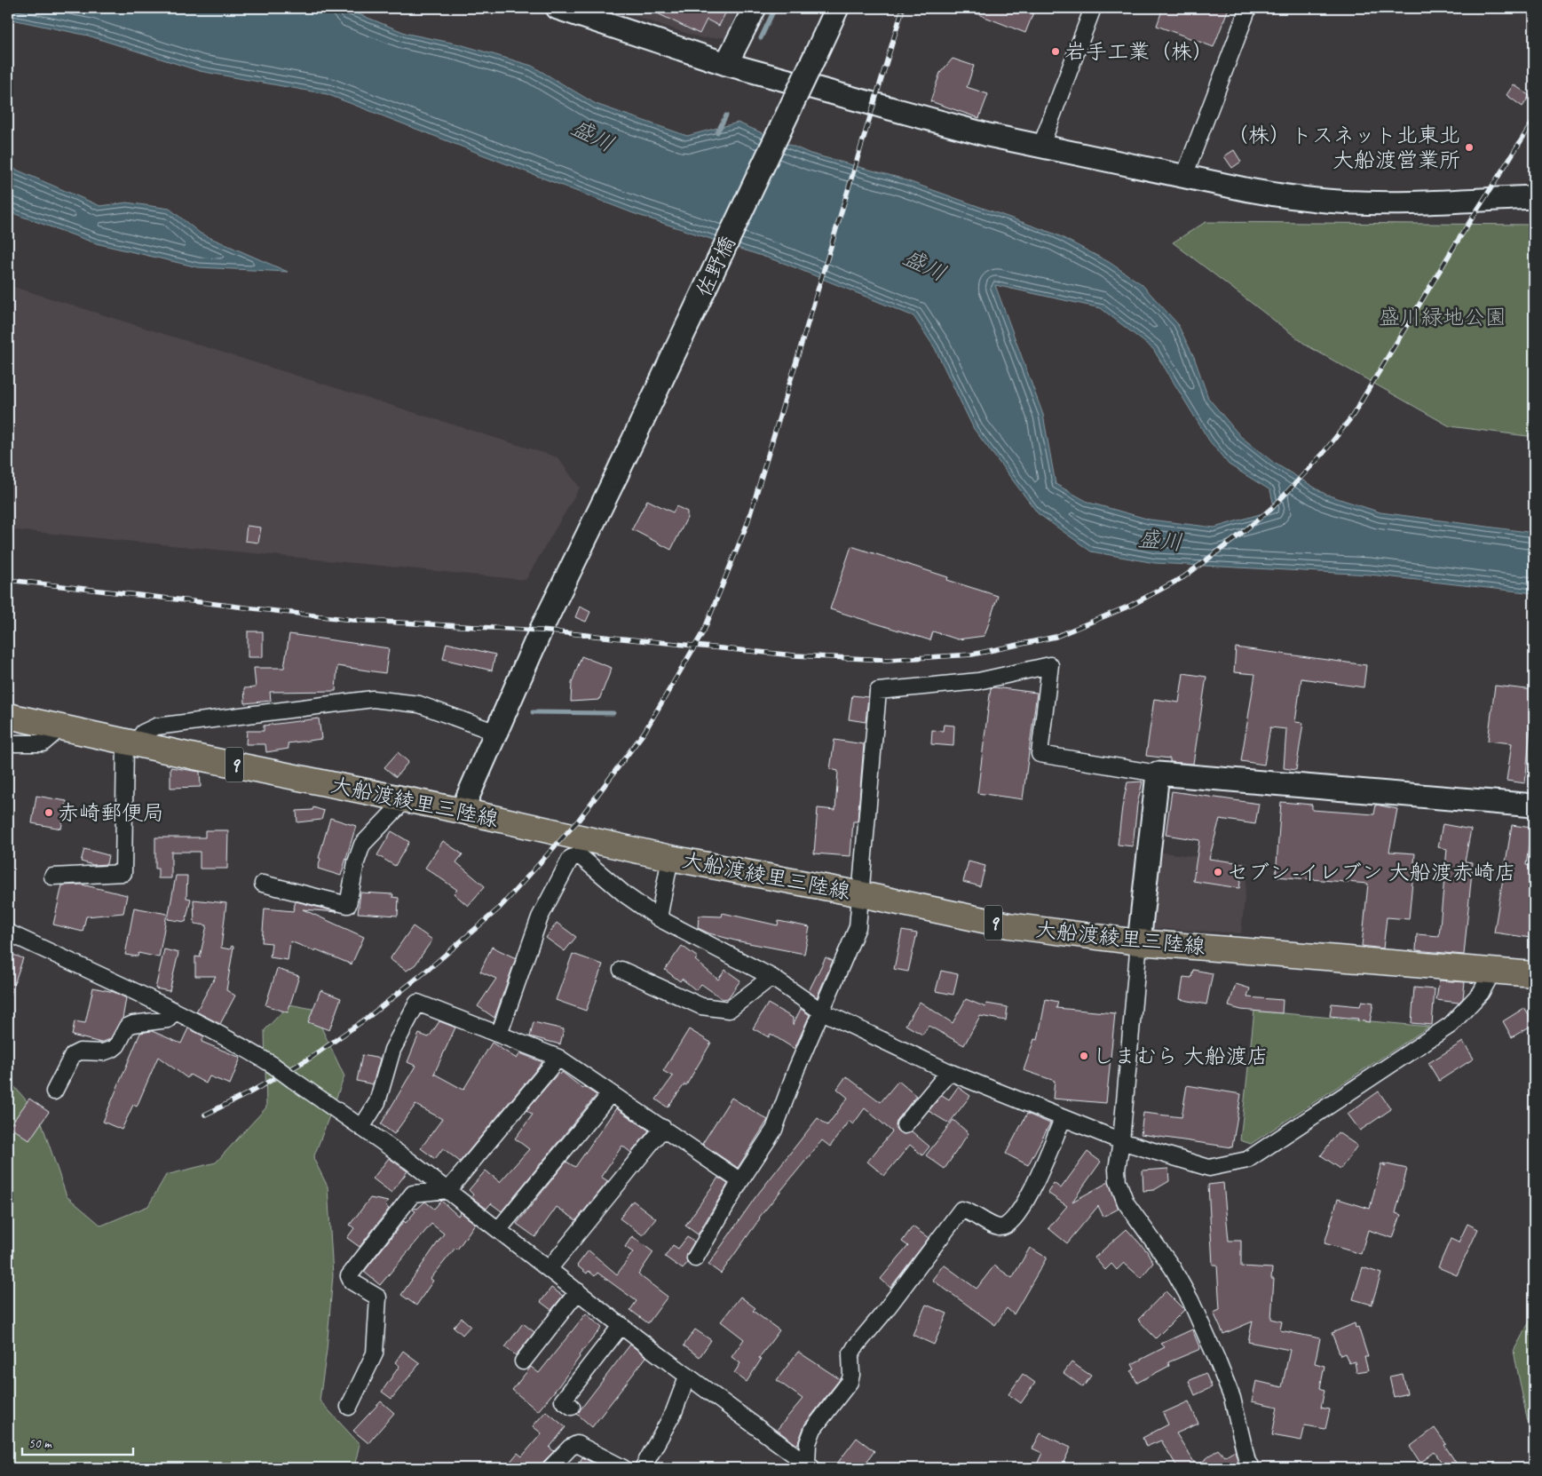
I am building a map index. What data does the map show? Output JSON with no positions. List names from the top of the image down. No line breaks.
{"streets":{"main road":["9","大船渡綾里三陸線"],"street":["佐野橋"]},"crossings":[["佐野橋","大船渡綾里三陸線"]],"water":["盛川"],"parks":["盛川緑地公園"],"places":["岩手工業（株）","（株）トスネット北東北 大船渡営業所","赤崎郵便局","セブン-イレブン 大船渡赤崎店","しまむら 大船渡店"],"scale_bar":"50 m"}
